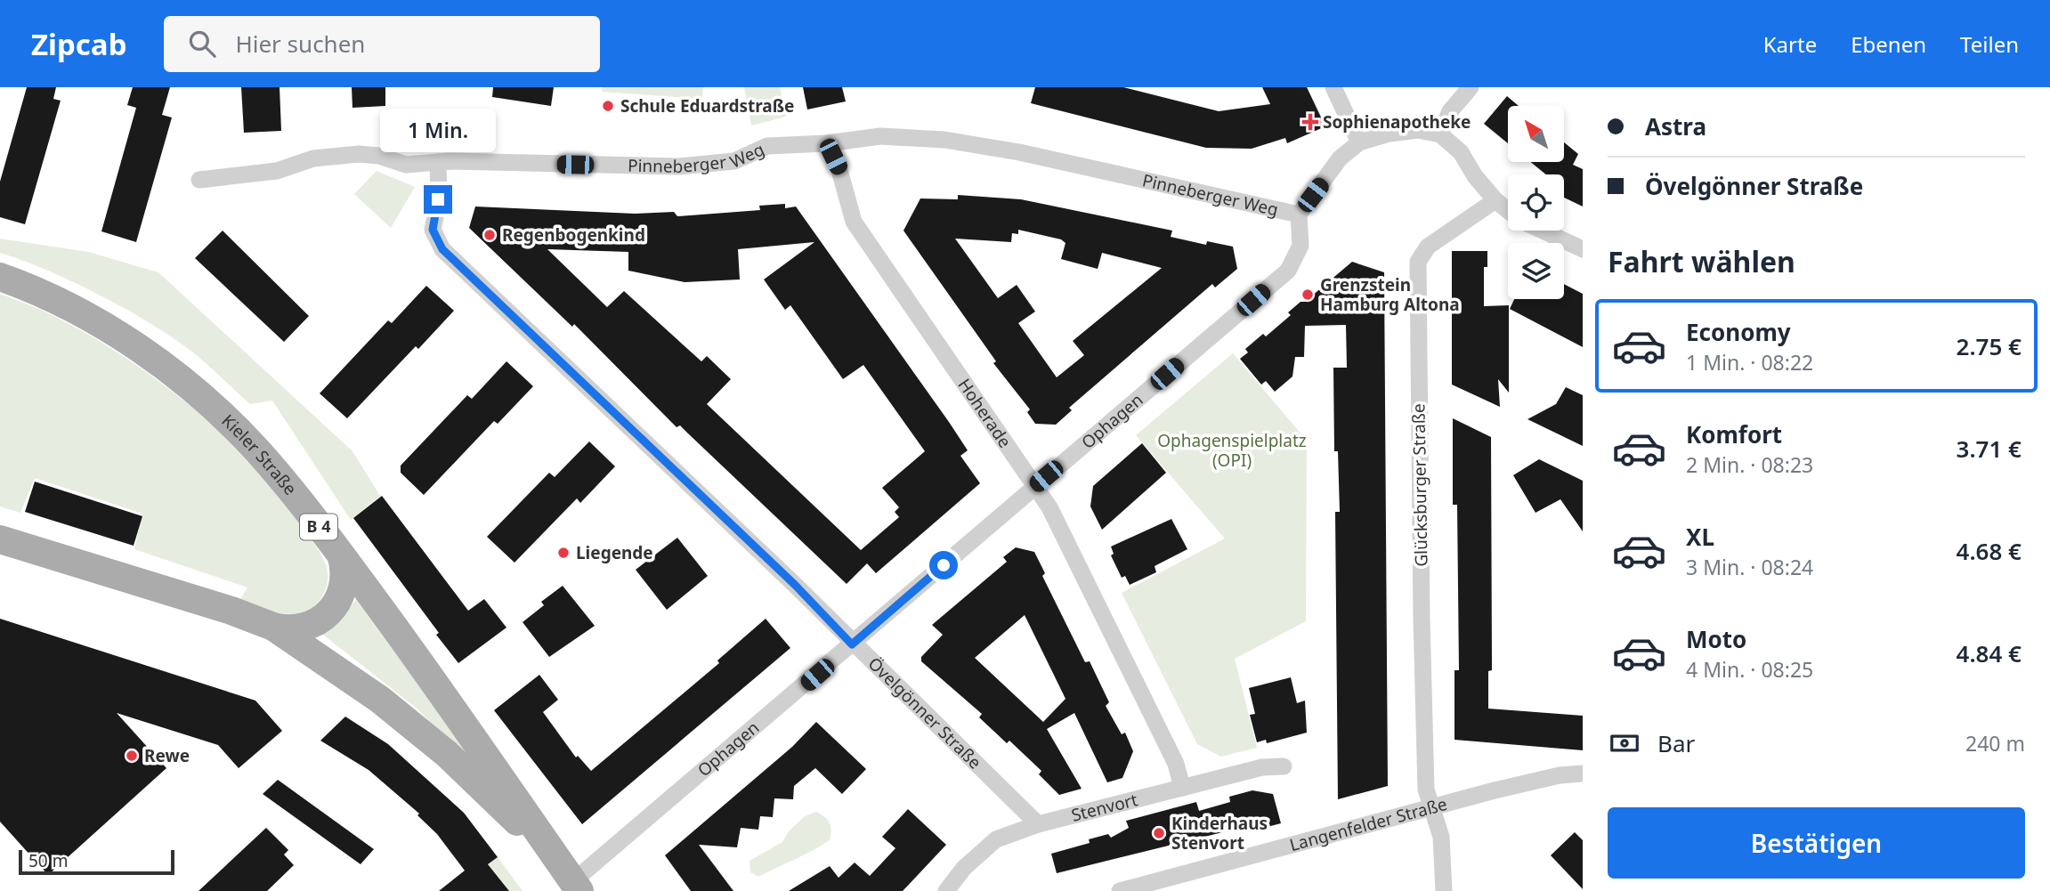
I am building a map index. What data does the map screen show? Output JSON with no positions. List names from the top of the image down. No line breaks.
{"streets":{"main road":["Kieler Straße","B 4"],"street":["Pinneberger Weg","Hoherade","Ophagen","Glücksburger Straße","Övelgönner Straße","Stenvort","Langenfelder Straße"]},"crossings":[["Pinneberger Weg","Hoherade"],["Pinneberger Weg","Ophagen"],["Pinneberger Weg","Övelgönner Straße"],["Hoherade","Ophagen"],["Hoherade","Stenvort"],["Ophagen","Kieler Straße"],["Ophagen","B 4"],["Ophagen","Övelgönner Straße"],["Kieler Straße","B 4"],["Glücksburger Straße","Langenfelder Straße"],["Övelgönner Straße","Stenvort"]],"parks":["Ophagenspielplatz (OPI)"],"places":{"other":["Schule Eduardstraße","Regenbogenkind","Grenzstein Hamburg Altona","Liegende","Rewe","Kinderhaus Stenvort"],"health":["Sophienapotheke"]},"scale_bar":"50 m","north":"top left","page":{"header":"Zipcab","search":"Hier suchen","nav":["Karte","Ebenen","Teilen"],"banner":["Astra","Övelgönner Straße"],"bubble":"1 Min.","heading":"Fahrt wählen","list":[{"name":"Economy","note":"1 Min. · 08:22","value":"2.75 €"},{"name":"Komfort","note":"2 Min. · 08:23","value":"3.71 €"},{"name":"XL","note":"3 Min. · 08:24","value":"4.68 €"},{"name":"Moto","note":"4 Min. · 08:25","value":"4.84 €"}],"pay":["Bar","240 m"],"buttons":"Bestätigen","scale":"50 m"}}
